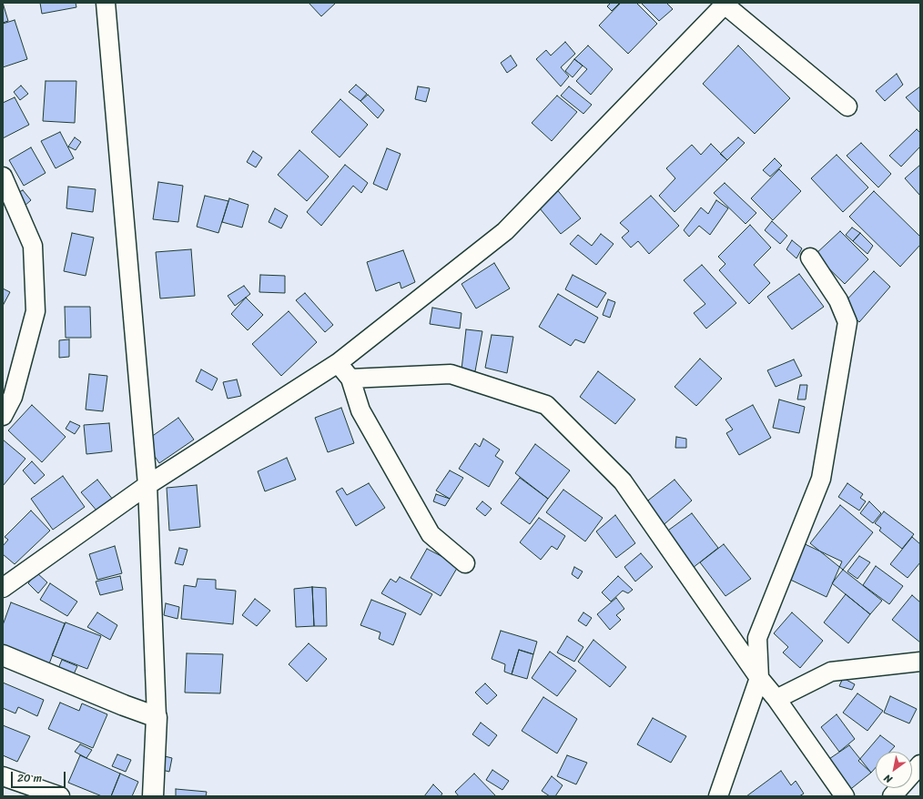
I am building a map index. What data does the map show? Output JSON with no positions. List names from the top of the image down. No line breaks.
{"scale_bar":"20 m","north":"bottom left"}
